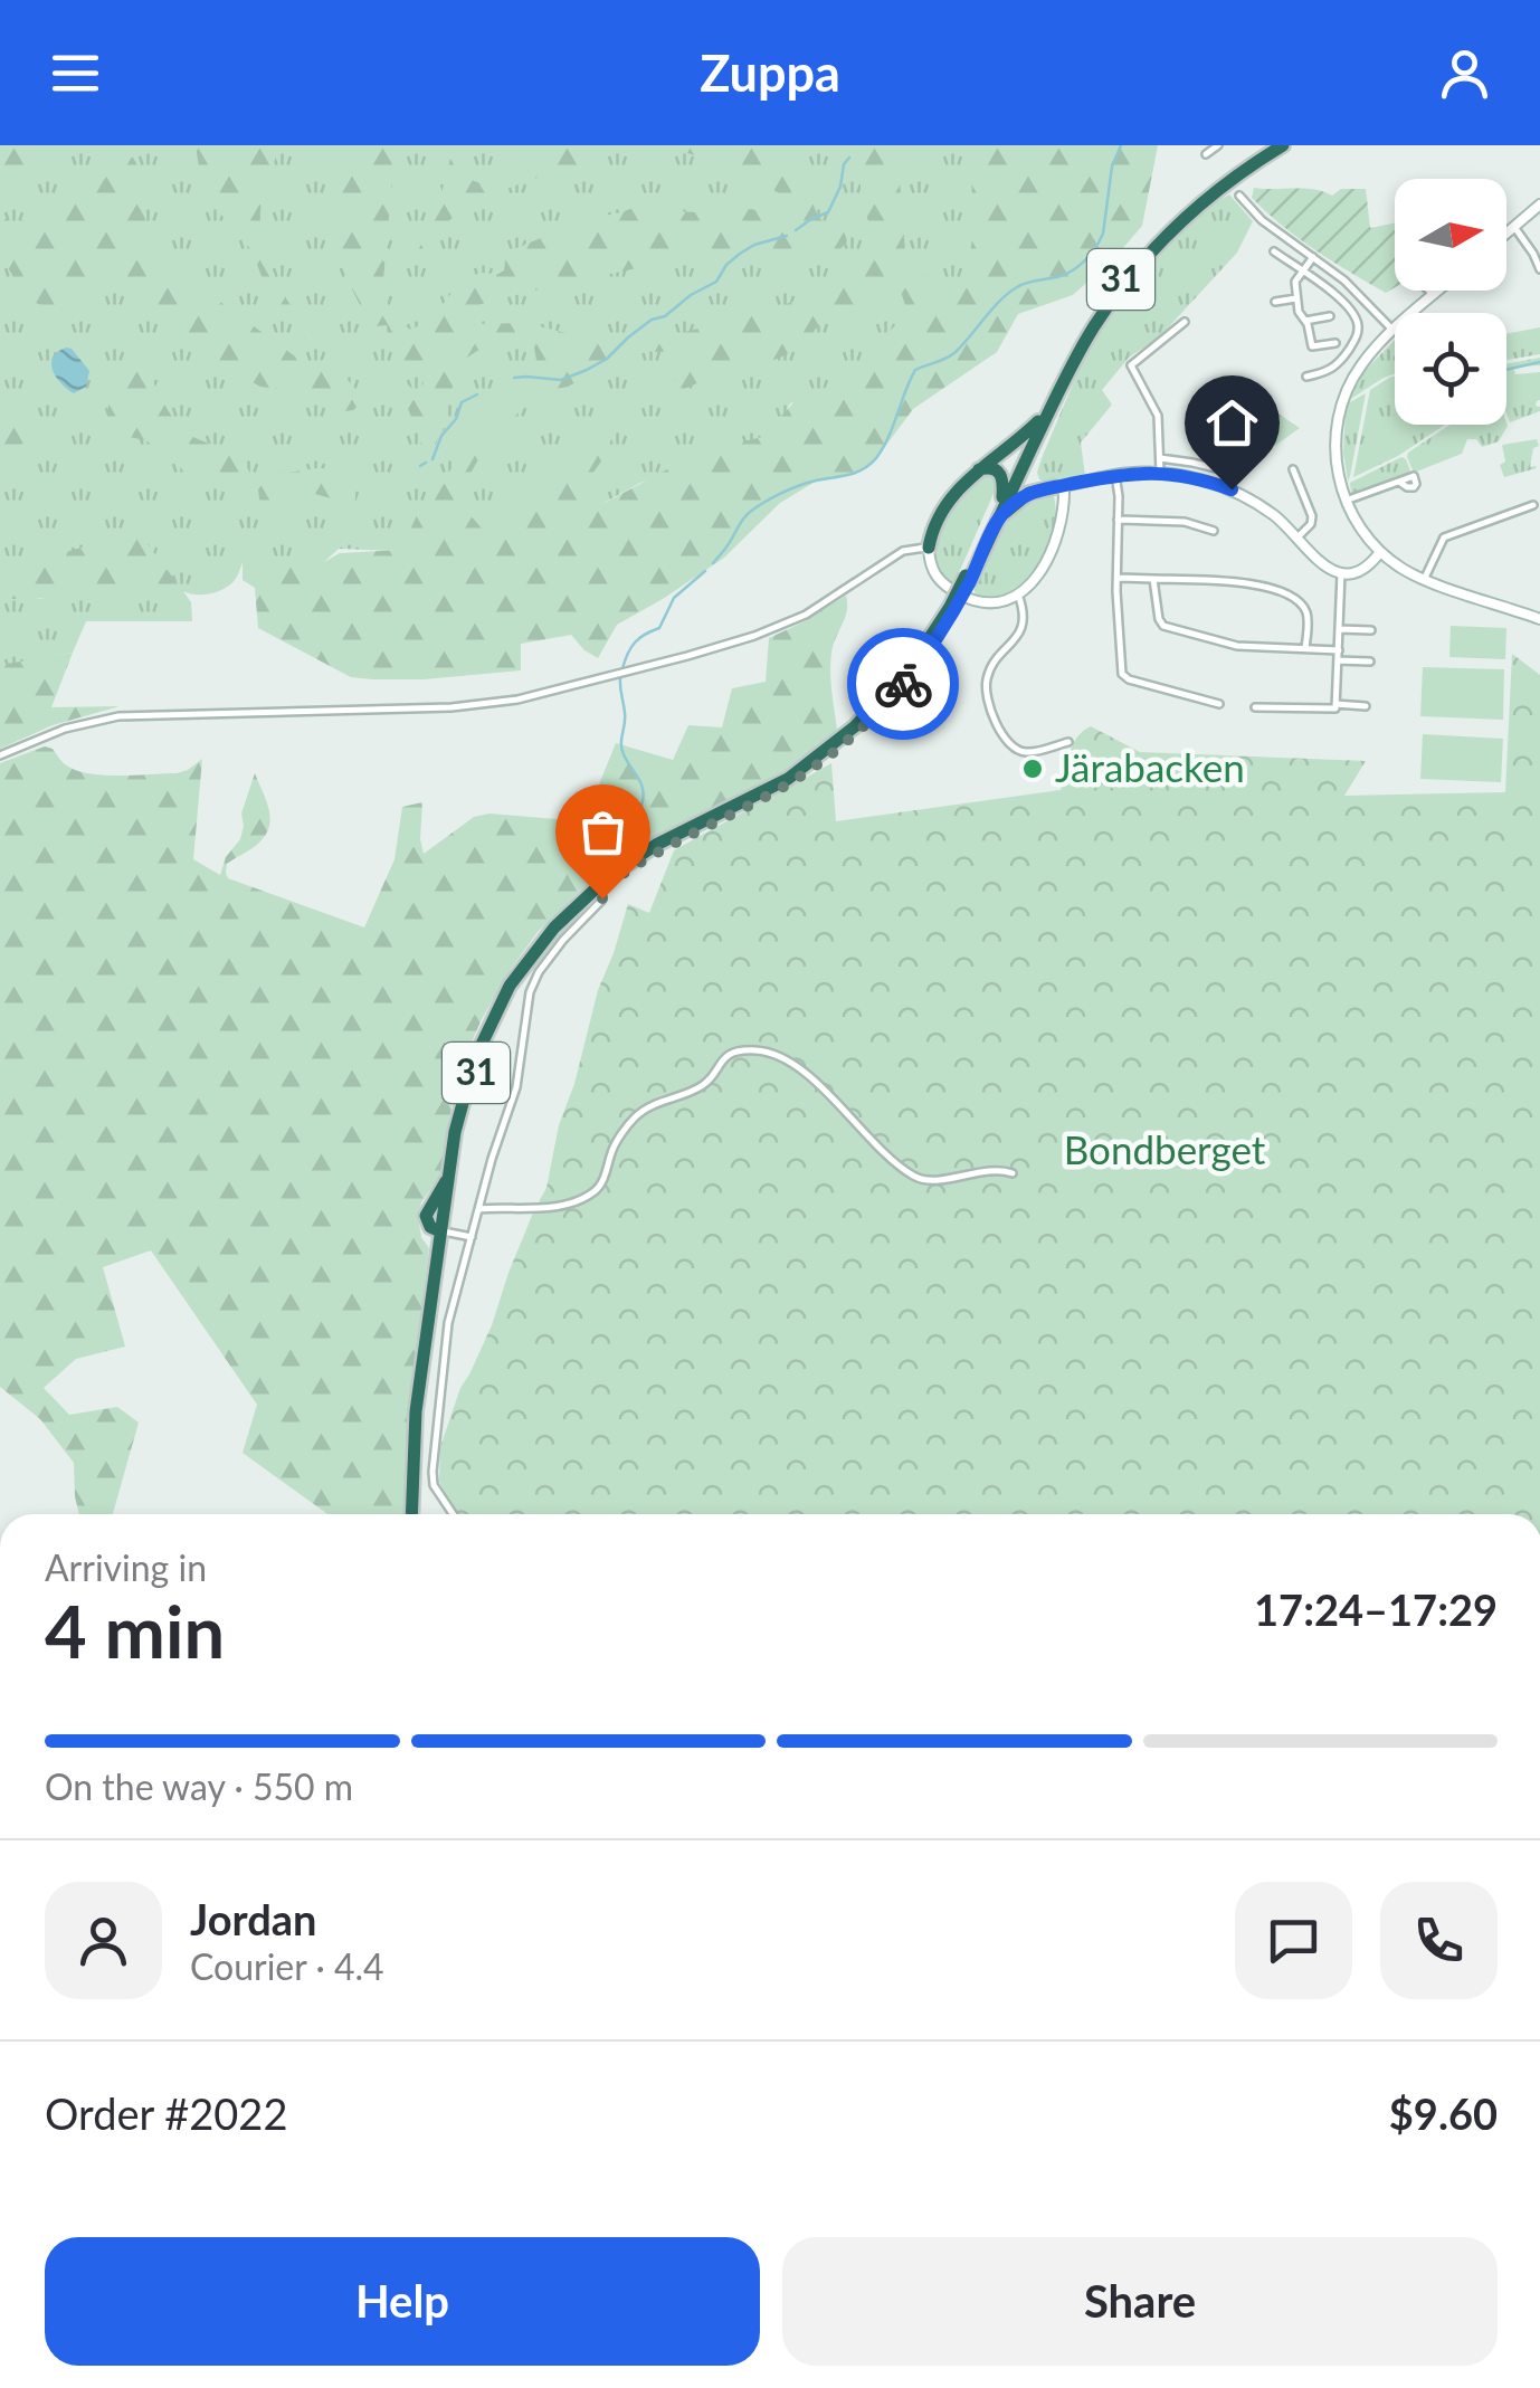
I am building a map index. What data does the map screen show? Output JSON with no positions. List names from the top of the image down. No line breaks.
{"streets":{"highway":["31"]},"parks":["Bondberget"],"places":["Järabacken"],"north":"right","page":{"header":"Zuppa","heading":["4 min","Arriving in","17:24–17:29"],"panel":["Jordan","Courier · 4.4","Order #2022","$9.60"],"bar":"On the way · 550 m","buttons":["Help","Share"]}}
